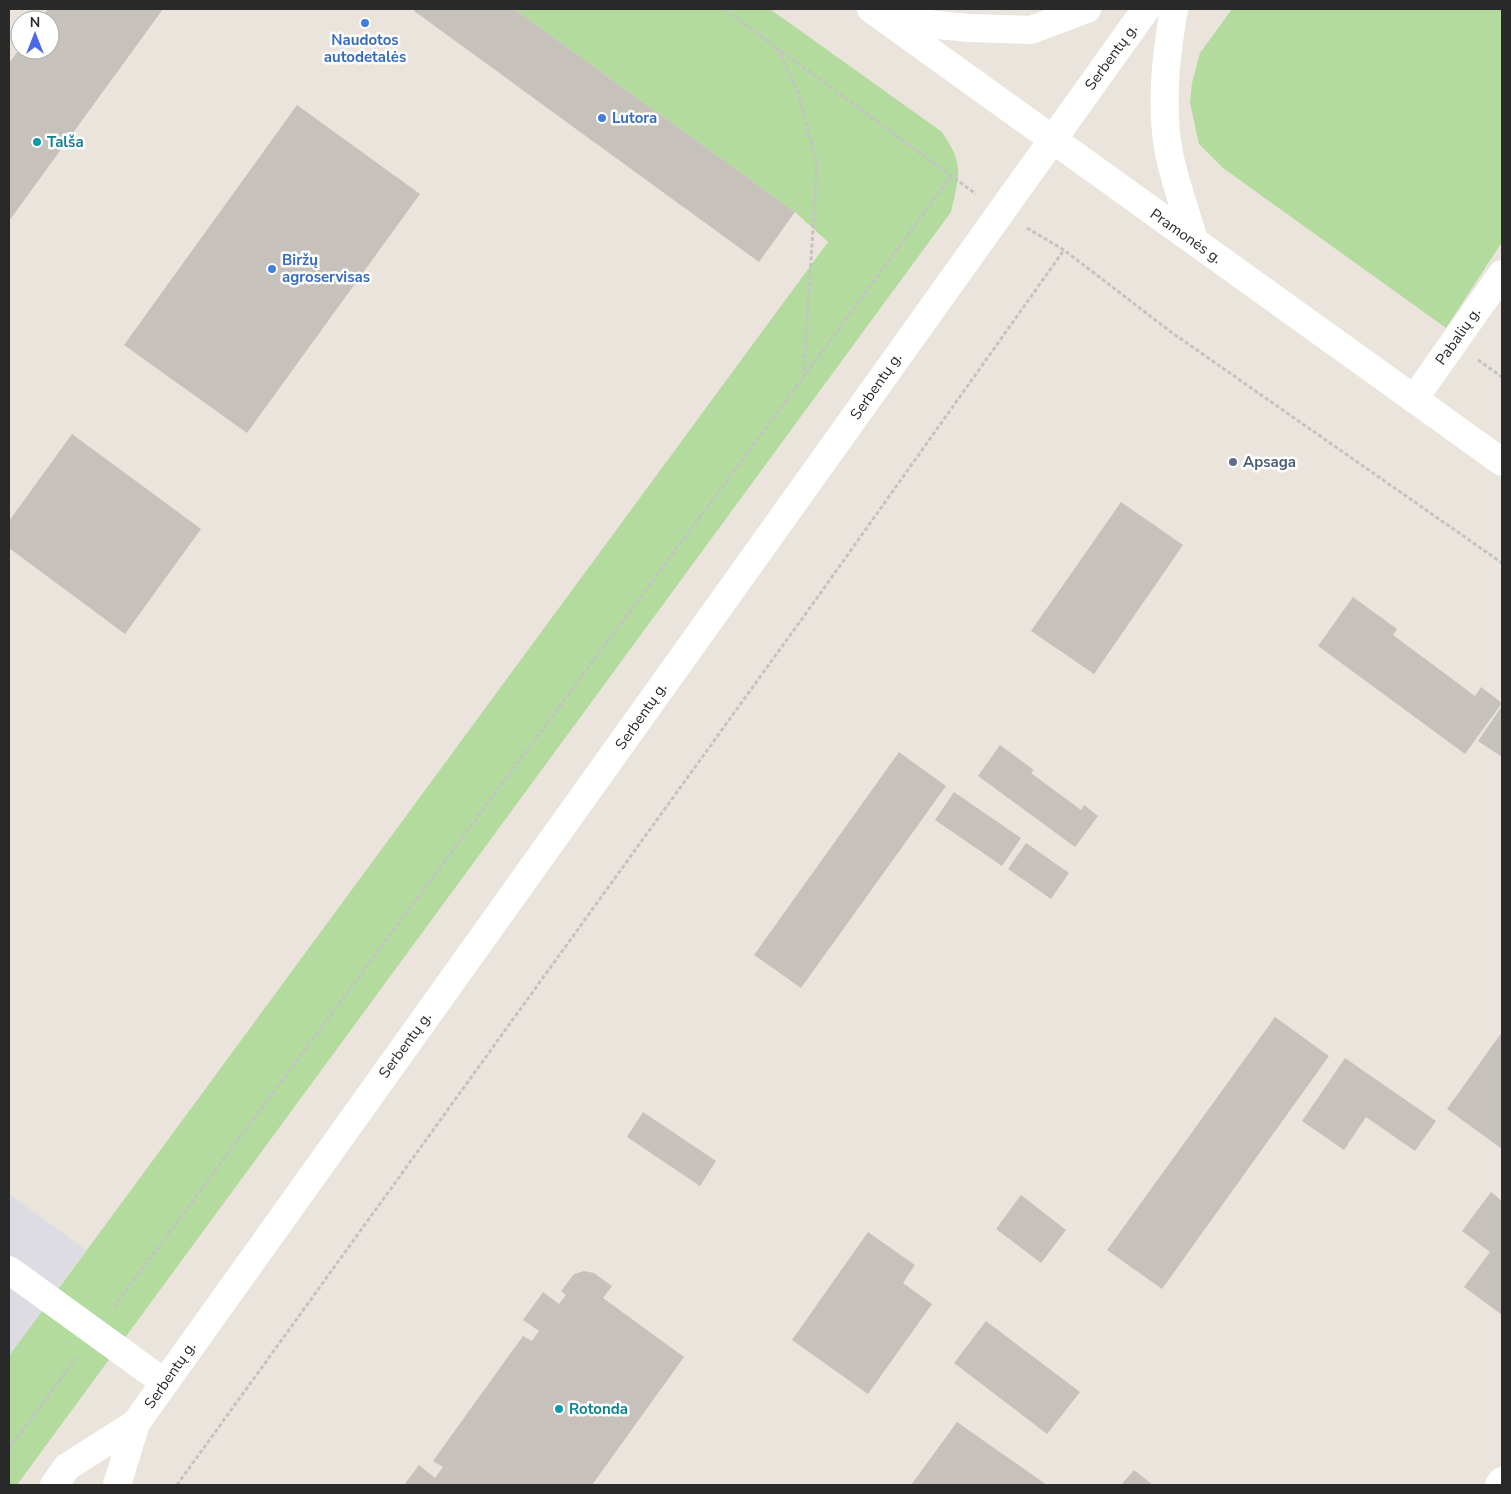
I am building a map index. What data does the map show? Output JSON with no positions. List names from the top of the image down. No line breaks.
{"streets":{"main road":["Serbentų g.","Pramonės g.","Pabalių g."]},"crossings":[["Serbentų g.","Pramonės g."],["Pramonės g.","Pabalių g."]],"places":["Naudotos autodetalės","Lutora","Talša","Biržų agroservisas","Apsaga","Rotonda"],"north":"top"}
